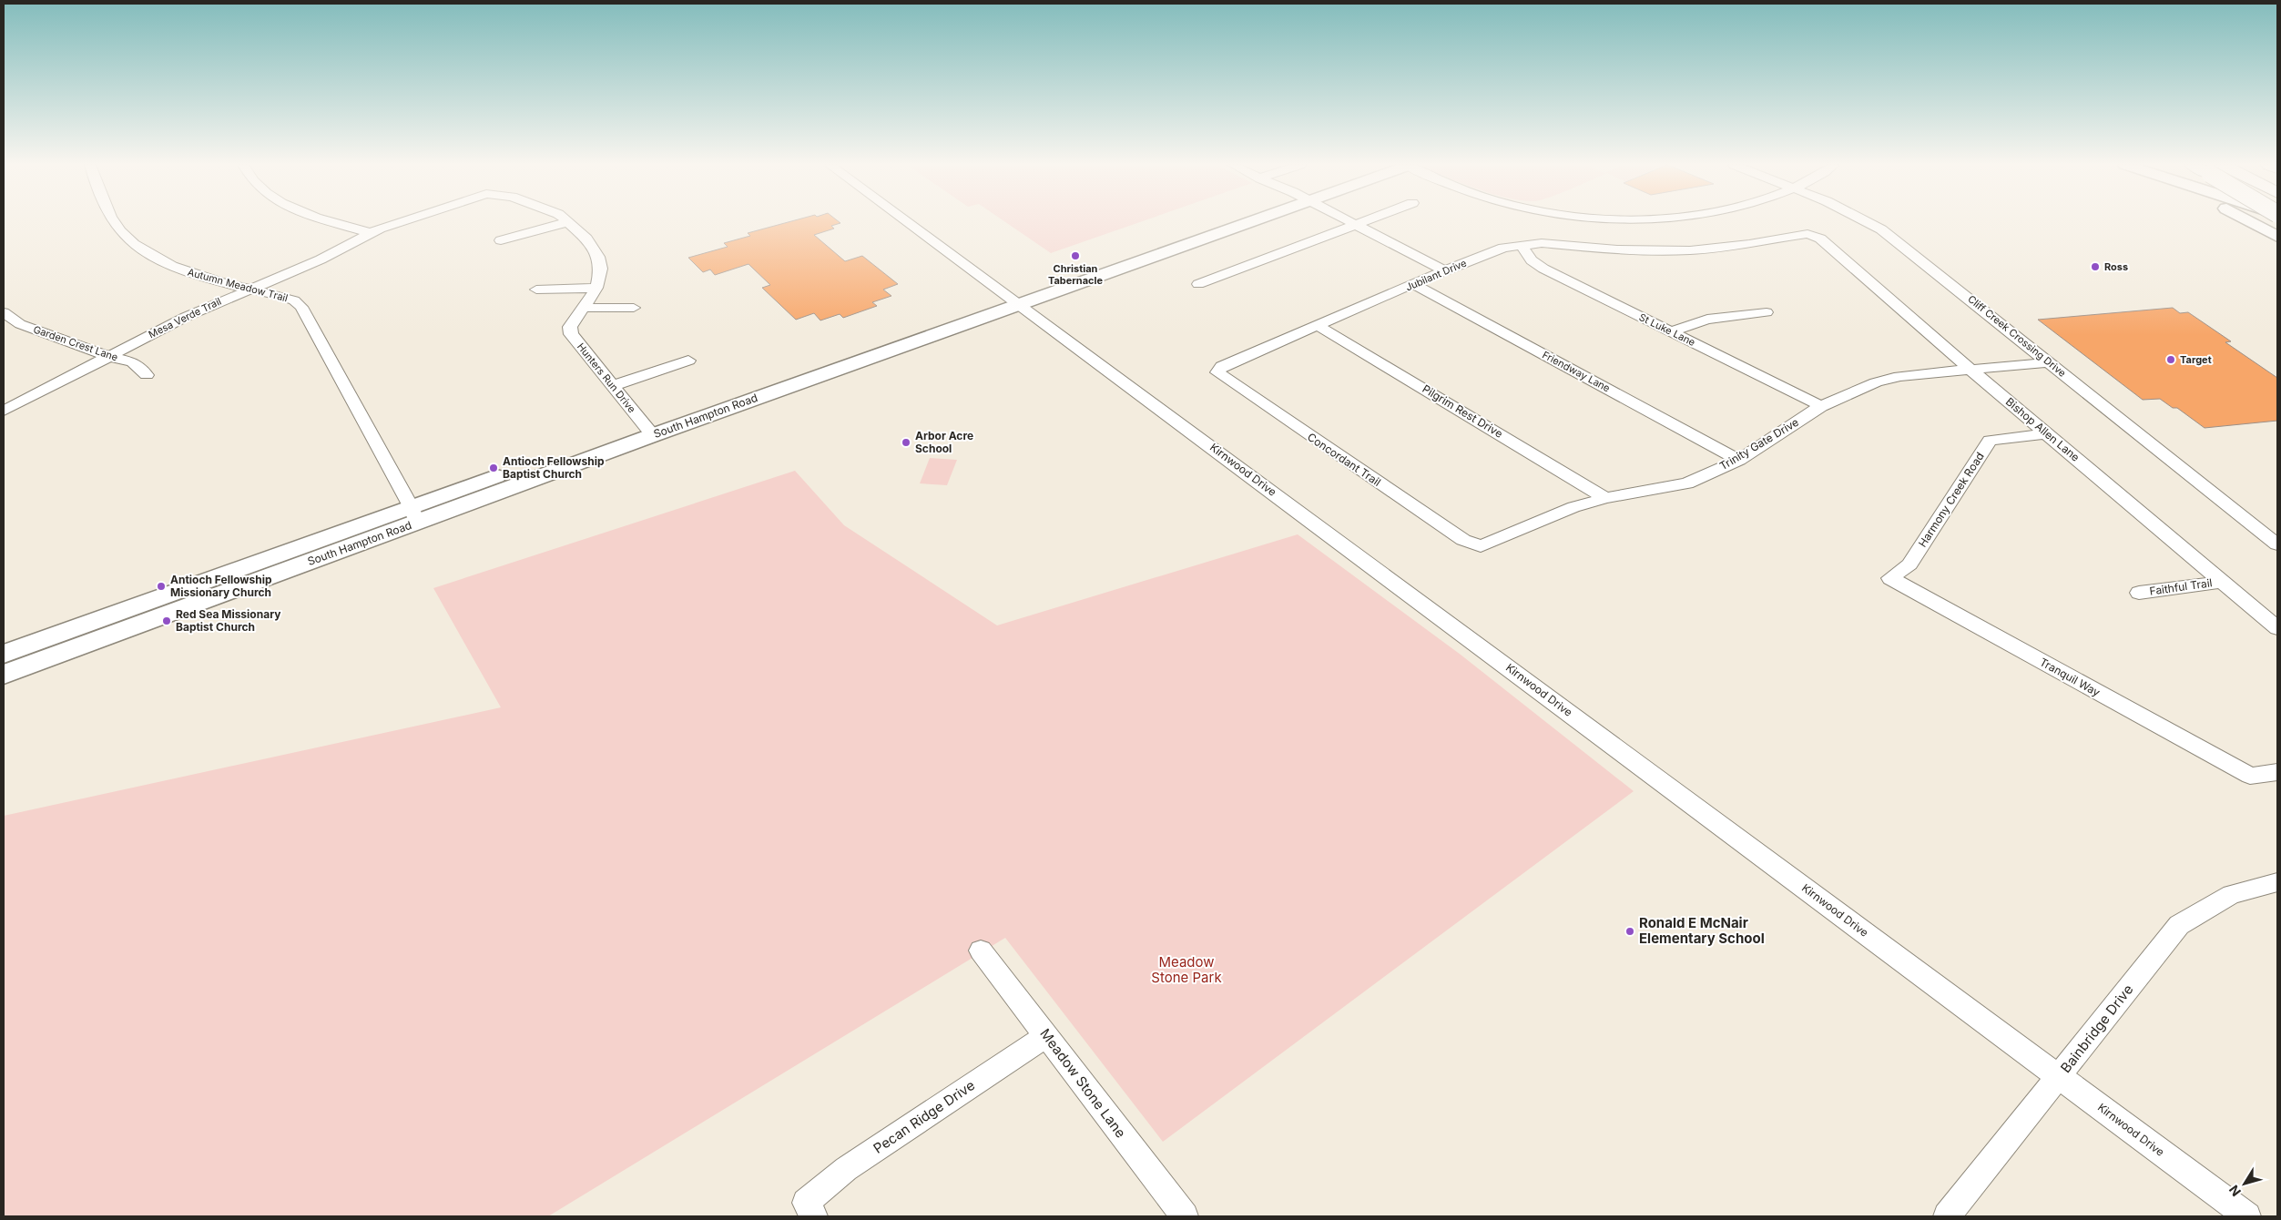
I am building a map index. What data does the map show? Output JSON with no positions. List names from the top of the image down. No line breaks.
{"streets":{"main road":["South Hampton Road"],"street":["Jubilant Drive","Autumn Meadow Trail","Mesa Verde Trail","St Luke Lane","Cliff Creek Crossing Drive","Garden Crest Lane","Friendway Lane","Hunters Run Drive","Pilgrim Rest Drive","Bishop Allen Lane","Trinity Gate Drive","Concordant Trail","Kirnwood Drive","Harmony Creek Road","Faithful Trail","Tranquil Way","Bainbridge Drive","Meadow Stone Lane","Pecan Ridge Drive"]},"crossings":[["Jubilant Drive","St Luke Lane"],["Jubilant Drive","Friendway Lane"],["Jubilant Drive","Pilgrim Rest Drive"],["Jubilant Drive","Bishop Allen Lane"],["Jubilant Drive","Concordant Trail"],["Autumn Meadow Trail","Mesa Verde Trail"],["Autumn Meadow Trail","South Hampton Road"],["Mesa Verde Trail","Garden Crest Lane"],["St Luke Lane","Trinity Gate Drive"],["Cliff Creek Crossing Drive","Trinity Gate Drive"],["Friendway Lane","Trinity Gate Drive"],["Hunters Run Drive","South Hampton Road"],["Pilgrim Rest Drive","Trinity Gate Drive"],["South Hampton Road","Kirnwood Drive"],["Bishop Allen Lane","Trinity Gate Drive"],["Bishop Allen Lane","Harmony Creek Road"],["Bishop Allen Lane","Faithful Trail"],["Trinity Gate Drive","Concordant Trail"],["Kirnwood Drive","Bainbridge Drive"],["Harmony Creek Road","Tranquil Way"],["Meadow Stone Lane","Pecan Ridge Drive"]],"parks":["Meadow Stone Park"],"places":["Christian Tabernacle","Ross","Target","Arbor Acre School","Antioch Fellowship Baptist Church","Antioch Fellowship Missionary Church","Red Sea Missionary Baptist Church","Ronald E McNair Elementary School"],"north":"bottom left"}
